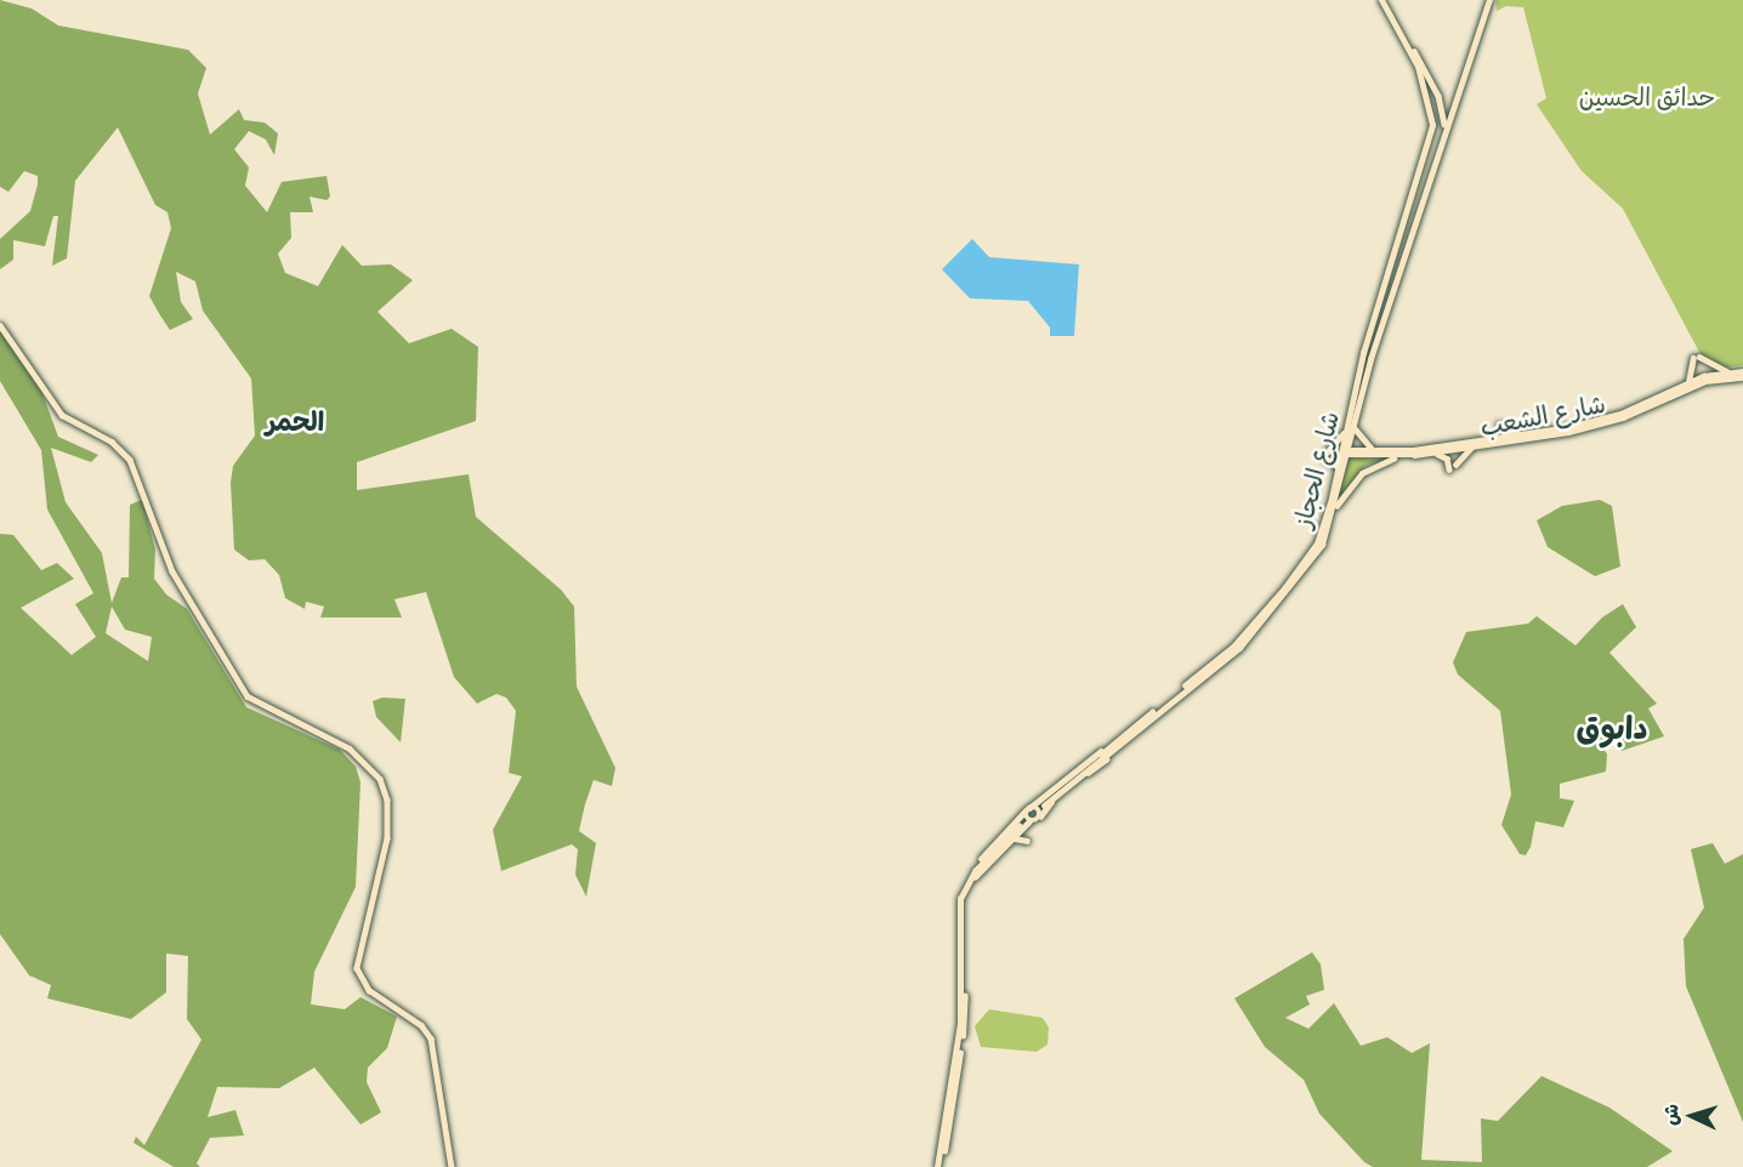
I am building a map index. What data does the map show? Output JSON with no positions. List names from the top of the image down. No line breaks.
{"streets":{"main road":["شارع الشعب","شارع الحجاز"]},"crossings":[["شارع الشعب","شارع الحجاز"]],"districts":["الحمر","دابوق"],"parks":["حدائق الحسين"],"north":"left"}
